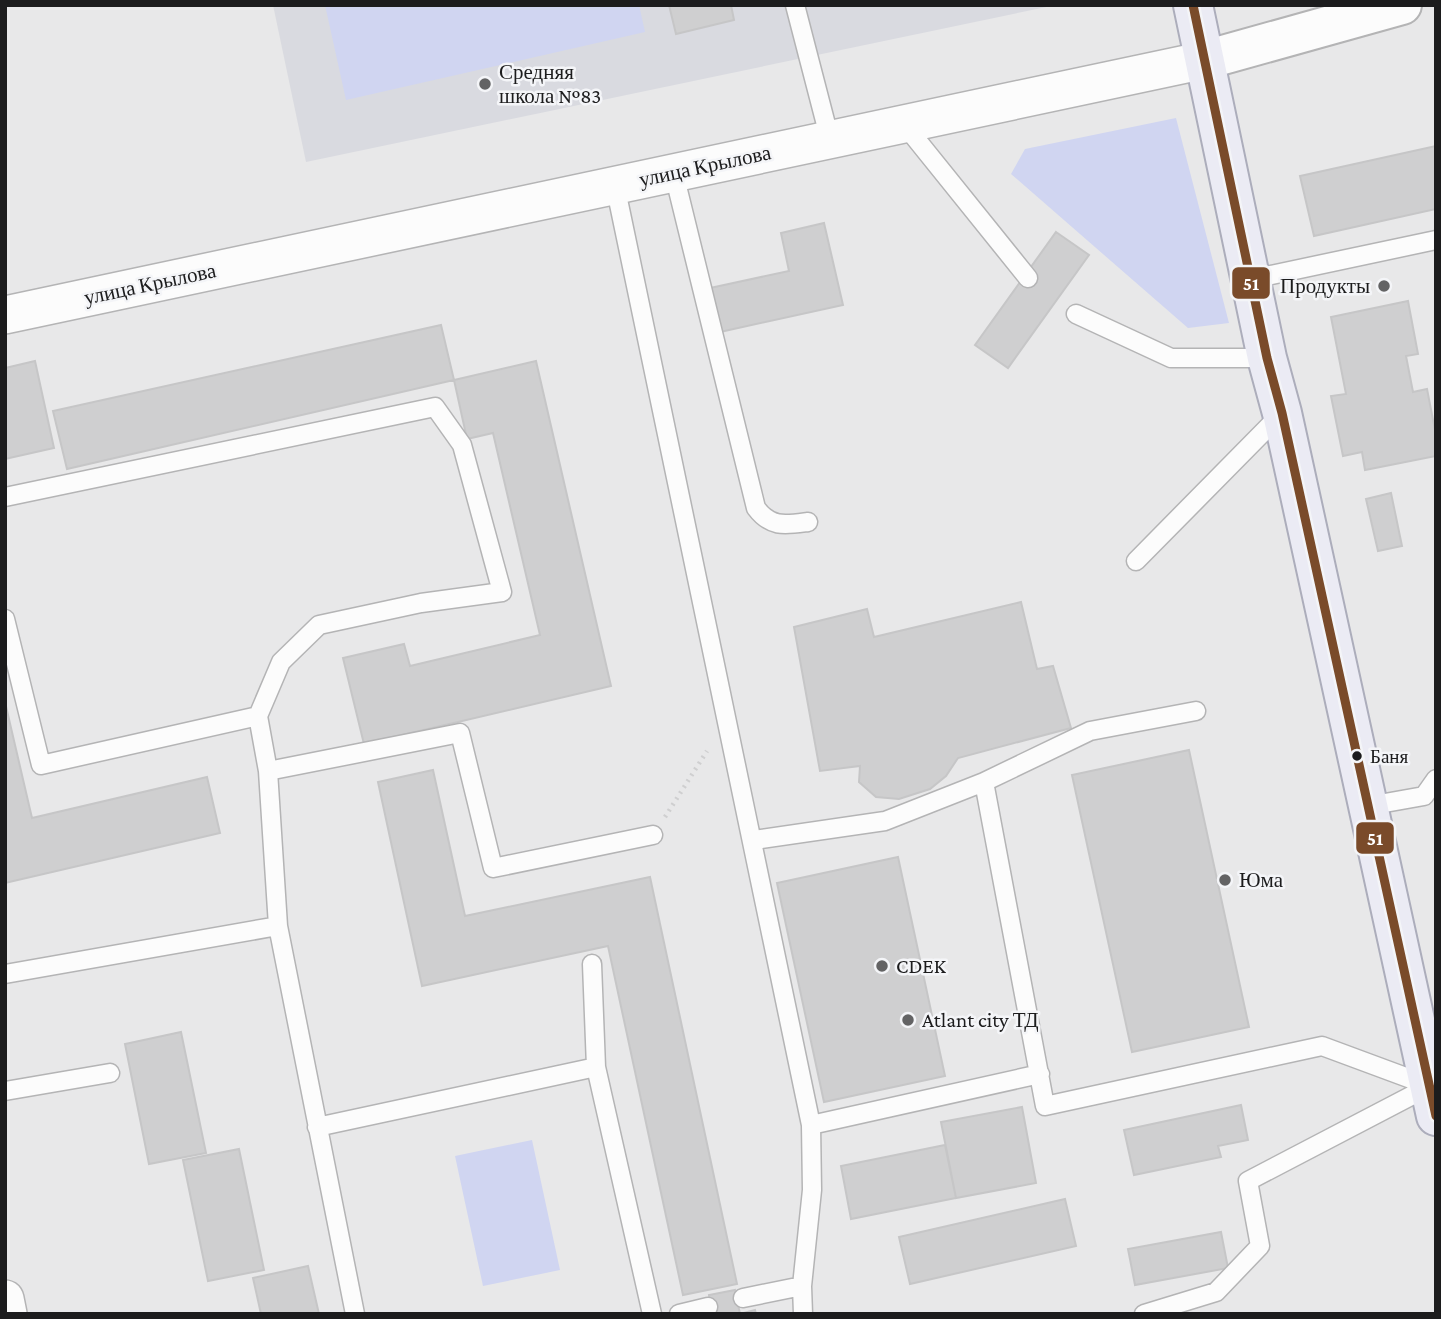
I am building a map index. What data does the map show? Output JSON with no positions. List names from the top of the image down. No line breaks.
{"streets":{"street":["улица Крылова"]},"places":["Средняя школа №83","Продукты","Баня","Юма","CDEK","Atlant city ТД"],"lines":["transit line 51"]}
